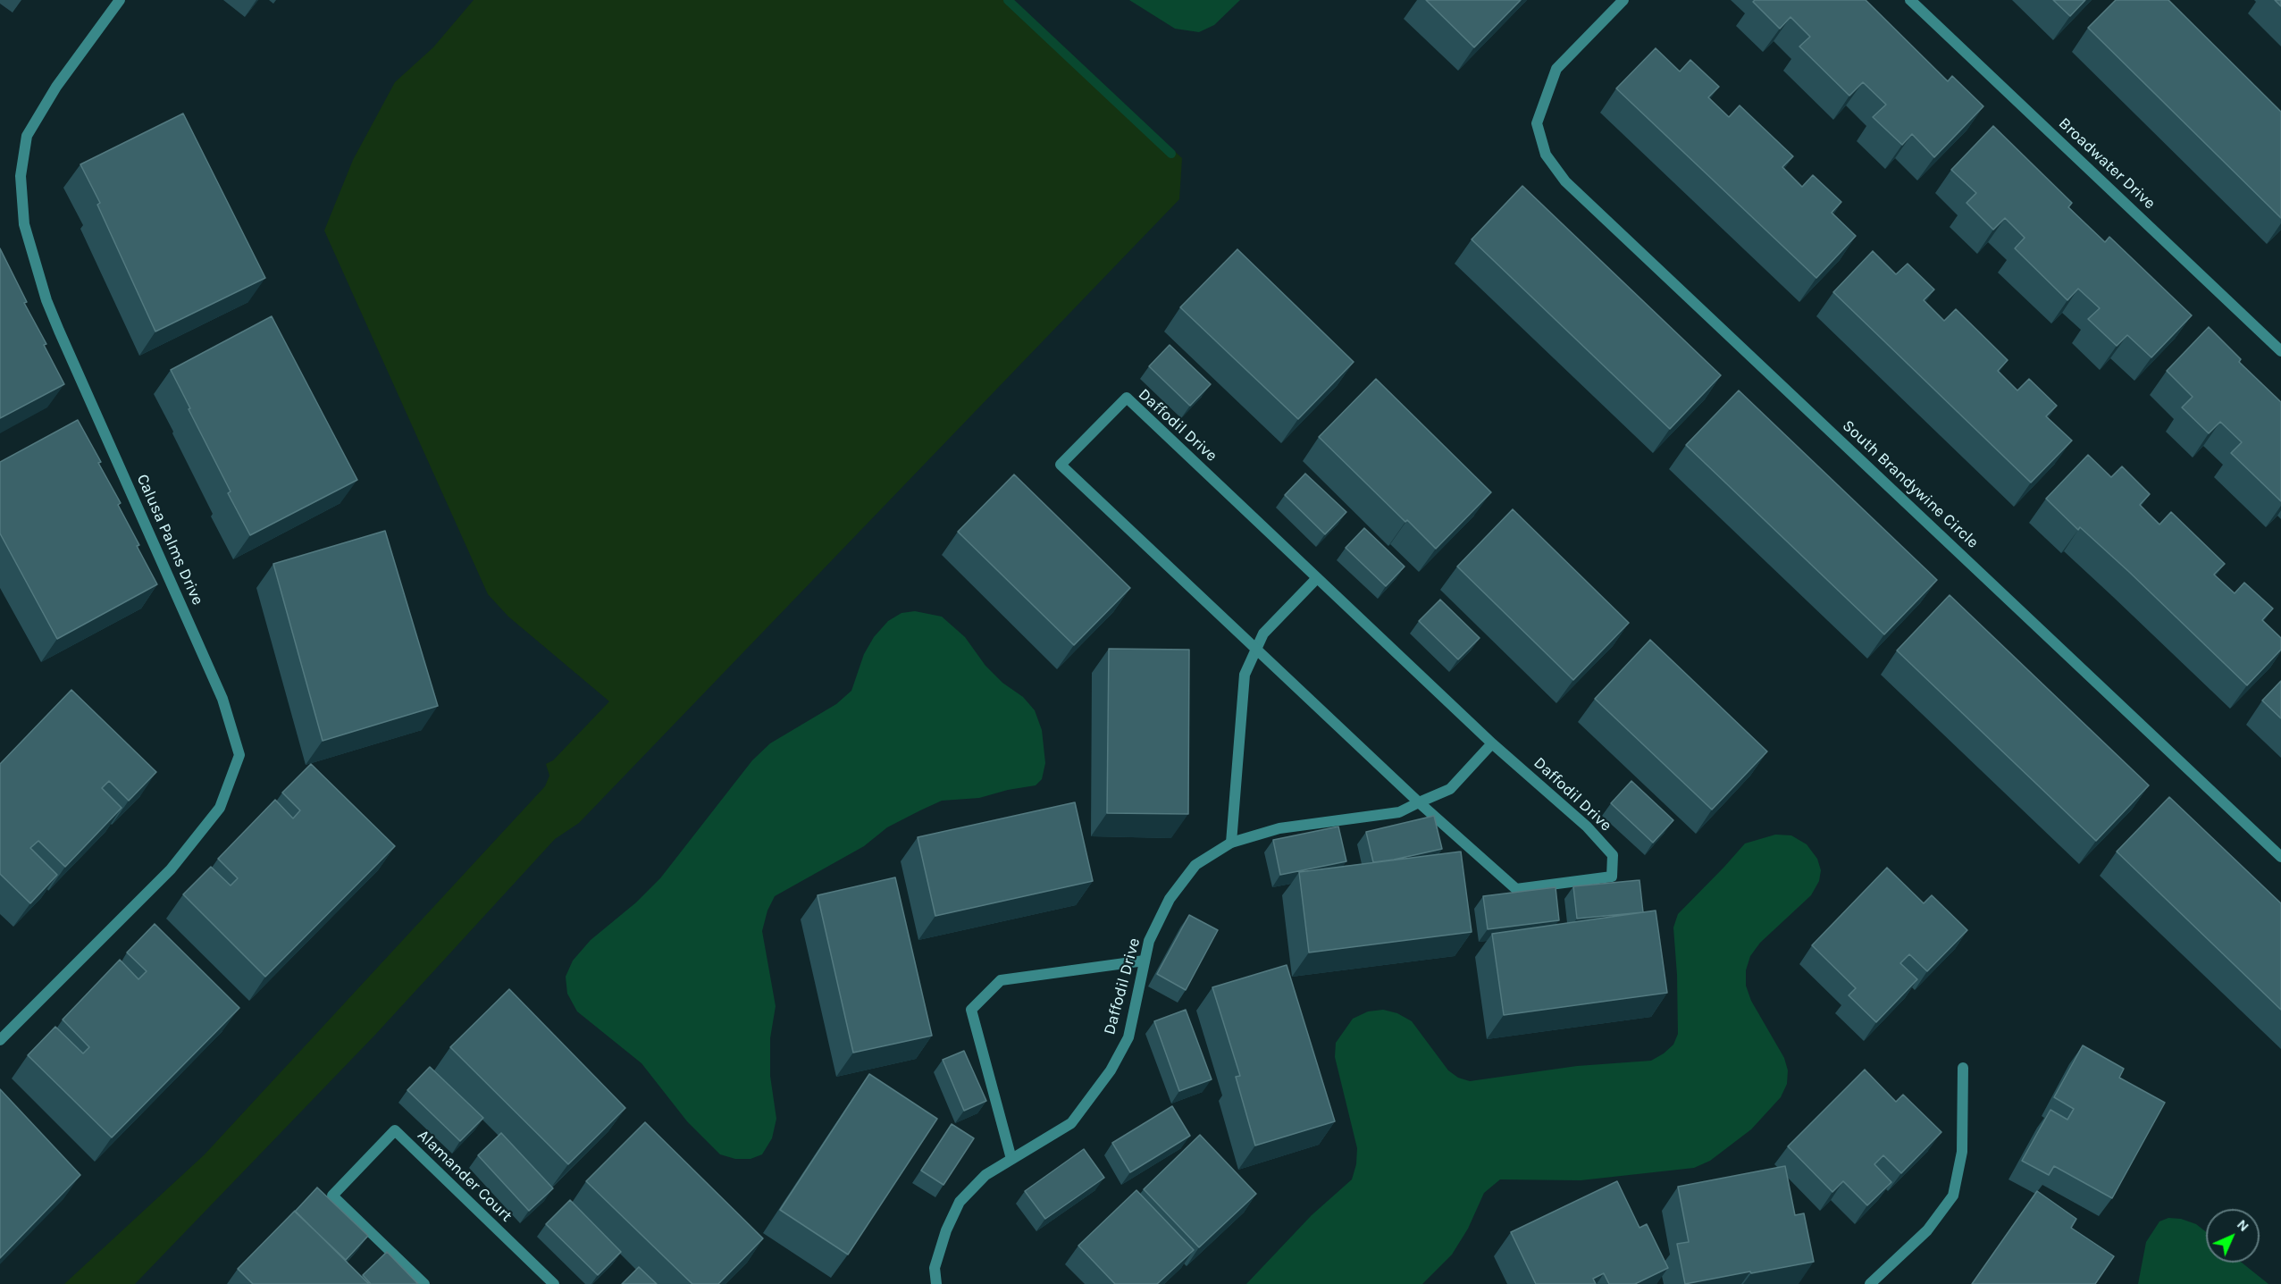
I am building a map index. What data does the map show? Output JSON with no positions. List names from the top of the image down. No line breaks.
{"streets":{"street":["Broadwater Drive","Daffodil Drive","South Brandywine Circle","Calusa Palms Drive","Alamander Court"]},"north":"top right"}
